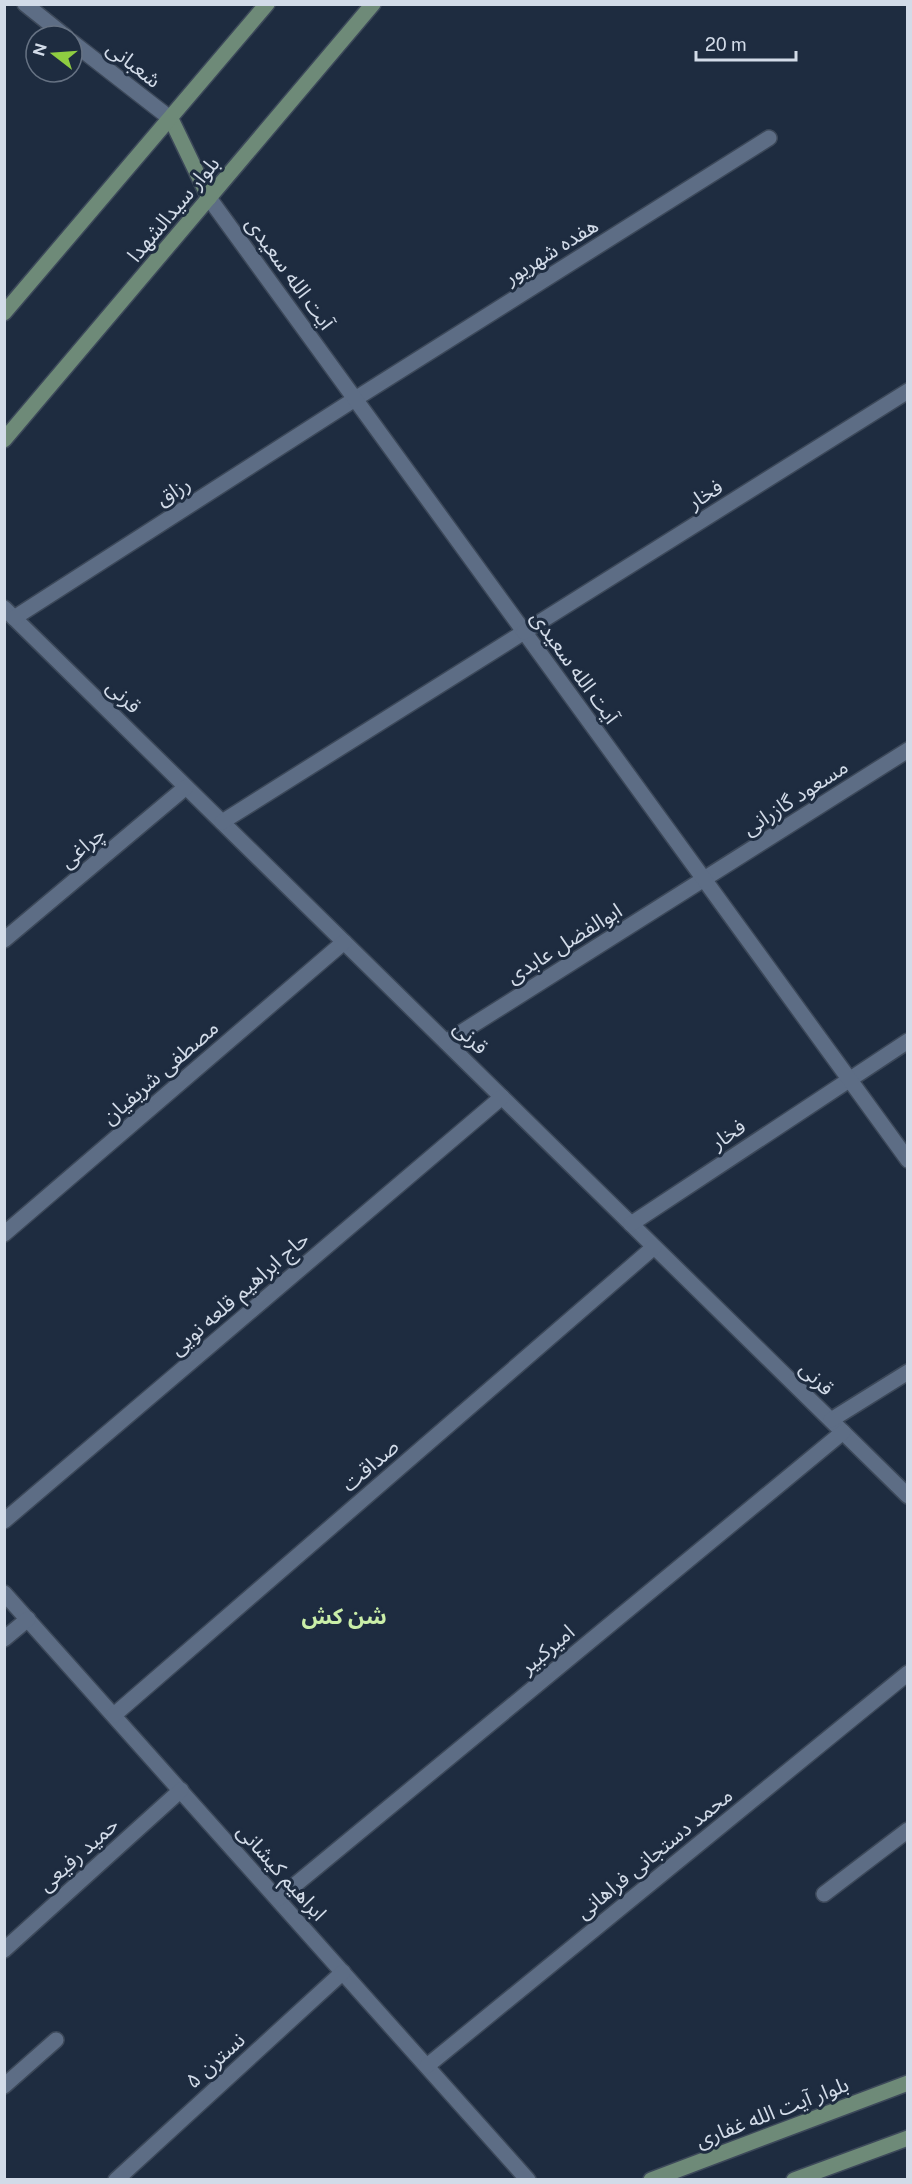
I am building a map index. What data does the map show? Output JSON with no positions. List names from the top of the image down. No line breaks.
{"streets":{"main road":["بلوار سیدالشهدا","بلوار آیت الله غفاری"],"street":["شعبانی","هفده شهریور","آیت الله سعیدی","رزاق","فخار","قرنی","مسعود گازرانی","چراغی","ابوالفضل عابدی","مصطفی شریفیان","حاج ابراهیم قلعه نویی","صداقت","امیرکبیر","محمد دستجانی فراهانی","حمید رفیعی","ابراهیم کیشانی","نسترن ۵"]},"crossings":[["بلوار سیدالشهدا","آیت الله سعیدی"],["هفده شهریور","آیت الله سعیدی"],["هفده شهریور","رزاق"],["آیت الله سعیدی","رزاق"],["آیت الله سعیدی","فخار"],["آیت الله سعیدی","مسعود گازرانی"],["آیت الله سعیدی","ابوالفضل عابدی"],["رزاق","قرنی"],["فخار","قرنی"],["قرنی","چراغی"],["قرنی","ابوالفضل عابدی"],["قرنی","مصطفی شریفیان"],["قرنی","حاج ابراهیم قلعه نویی"],["قرنی","صداقت"],["قرنی","امیرکبیر"],["مسعود گازرانی","ابوالفضل عابدی"],["صداقت","ابراهیم کیشانی"],["امیرکبیر","ابراهیم کیشانی"],["محمد دستجانی فراهانی","ابراهیم کیشانی"],["حمید رفیعی","ابراهیم کیشانی"],["ابراهیم کیشانی","نسترن ۵"]],"districts":["شن کش"],"scale_bar":"20 m","north":"left"}
